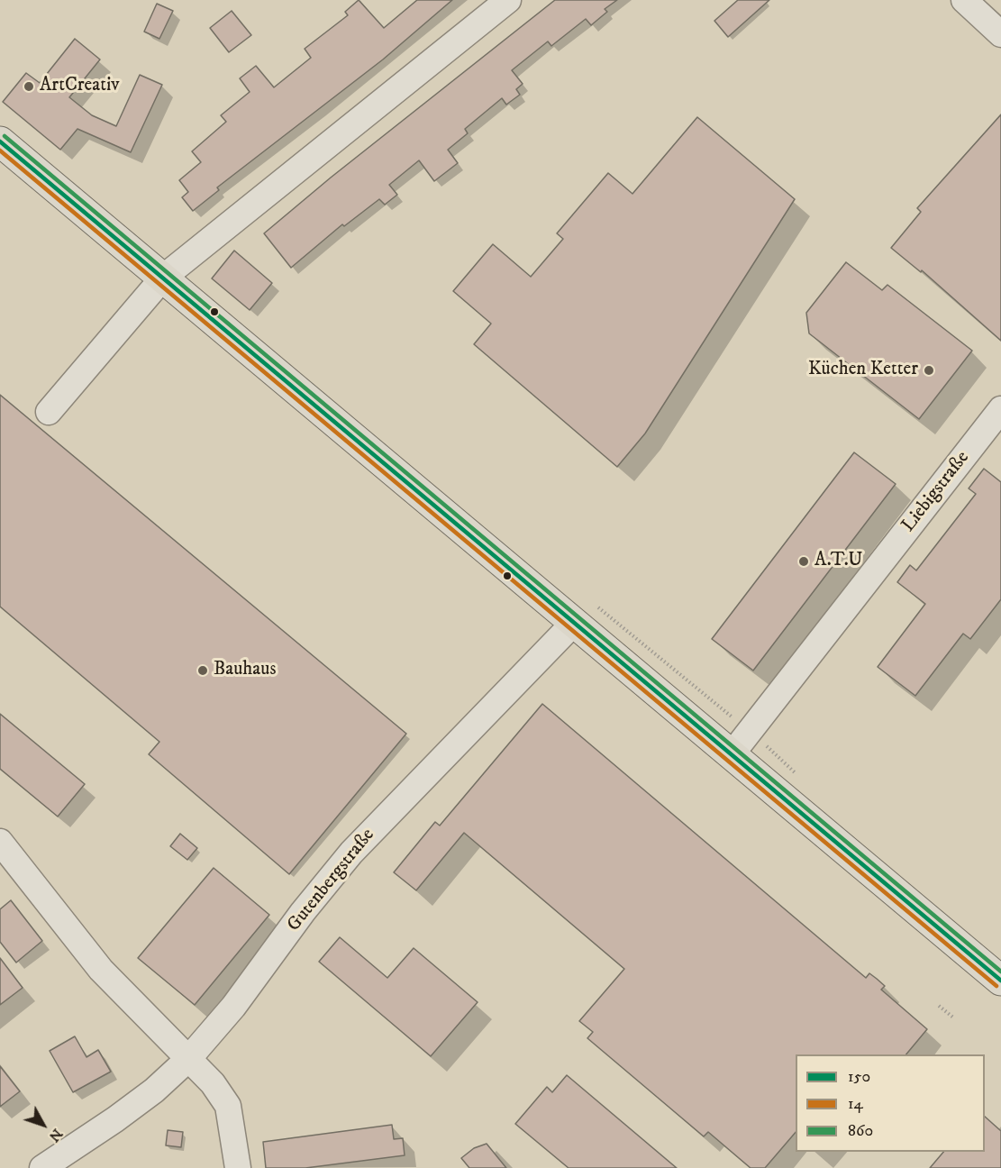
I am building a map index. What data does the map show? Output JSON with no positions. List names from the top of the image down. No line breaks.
{"streets":{"street":["Liebigstraße","Gutenbergstraße"]},"places":["ArtCreativ","Küchen Ketter","A.T.U","Bauhaus"],"lines":["transit line 860","transit line 150","transit line 14"],"legend":["150","14","860"],"north":"bottom right"}
